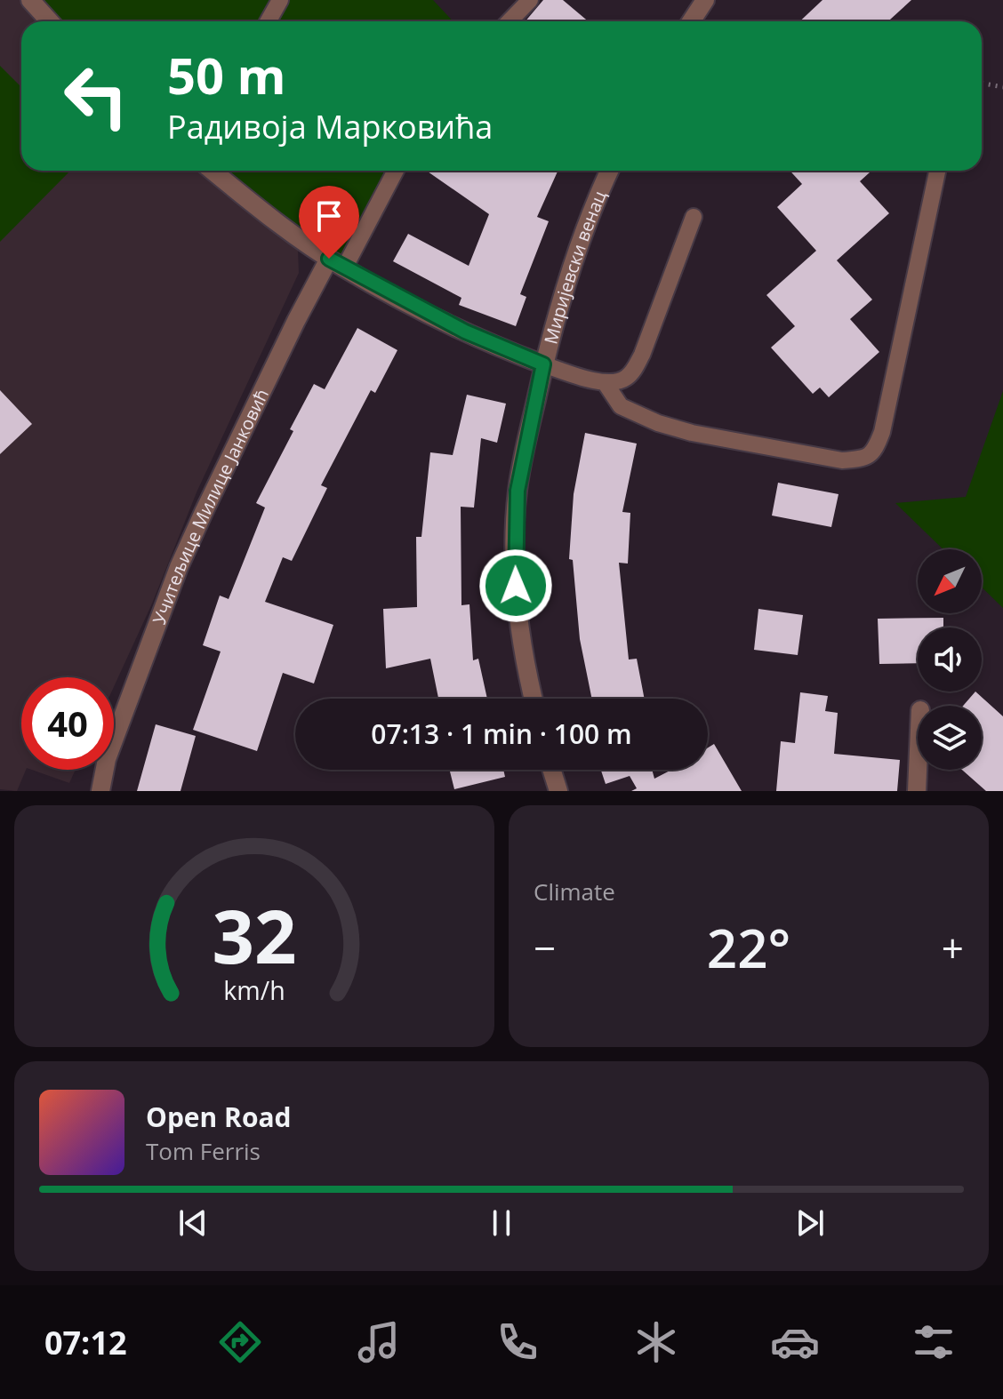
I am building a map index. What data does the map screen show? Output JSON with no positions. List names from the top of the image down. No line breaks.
{"streets":{"street":["Миријевски венац","Учитељице Милице Јанковић"]},"north":"bottom left","page":{"turn":["50 m","Радивоја Марковића"],"limit":"40","trip":"07:13 · 1 min · 100 m","tile":"Climate","heat":["−","22°","+"],"song":["Open Road","Tom Ferris"],"tabs":"07:12","gauge":["32","km/h"]}}
